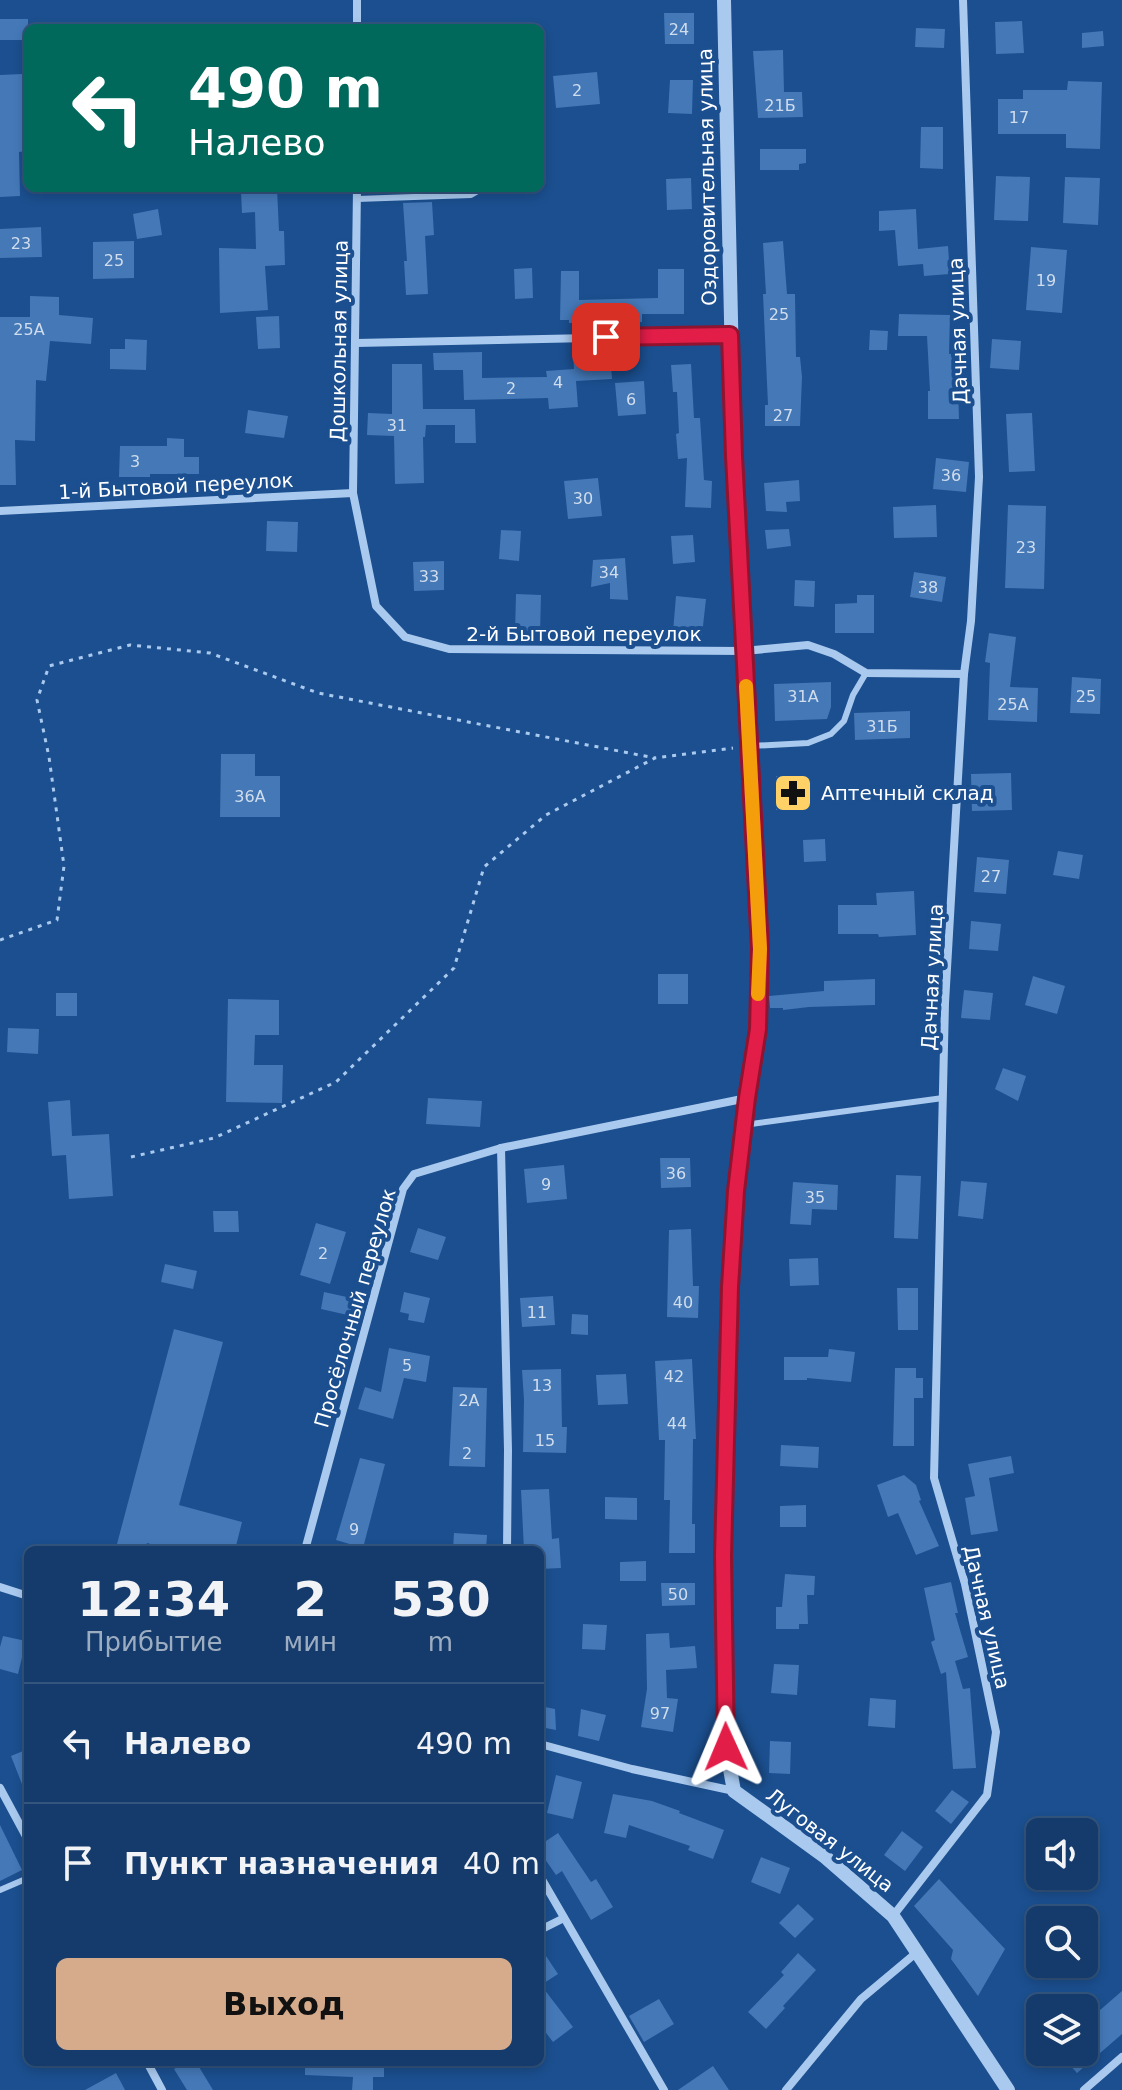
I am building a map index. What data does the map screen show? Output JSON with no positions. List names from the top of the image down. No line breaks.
{"streets":{"street":["Оздоровительная улица","Дачная улица","Дошкольная улица","1-й Бытовой переулок","2-й Бытовой переулок","Просёлочный переулок","Луговая улица"]},"crossings":[["Оздоровительная улица","2-й Бытовой переулок"],["Оздоровительная улица","Просёлочный переулок"],["Оздоровительная улица","Луговая улица"],["Дачная улица","2-й Бытовой переулок"],["Дачная улица","Луговая улица"],["Дошкольная улица","1-й Бытовой переулок"],["Дошкольная улица","2-й Бытовой переулок"],["1-й Бытовой переулок","2-й Бытовой переулок"]],"places":{"pharmacy":["Аптечный склад"]},"house_numbers":["24","2","21Б","17","23","25","19","25","25А","4","2","6","27","31","3","36","30","23","34","33","38","31А","25","25А","31Б","36А","27","36","9","35","2","40","11","5","42","13","2А","44","15","2","9","50","97"],"page":{"turn":["490 m","Налево"],"eta":["12:34","Прибытие","2","мин","530","m"],"list":[{"name":"Налево","value":"490 m"},{"name":"Пункт назначения","value":"40 m"}],"buttons":"Выход"}}
